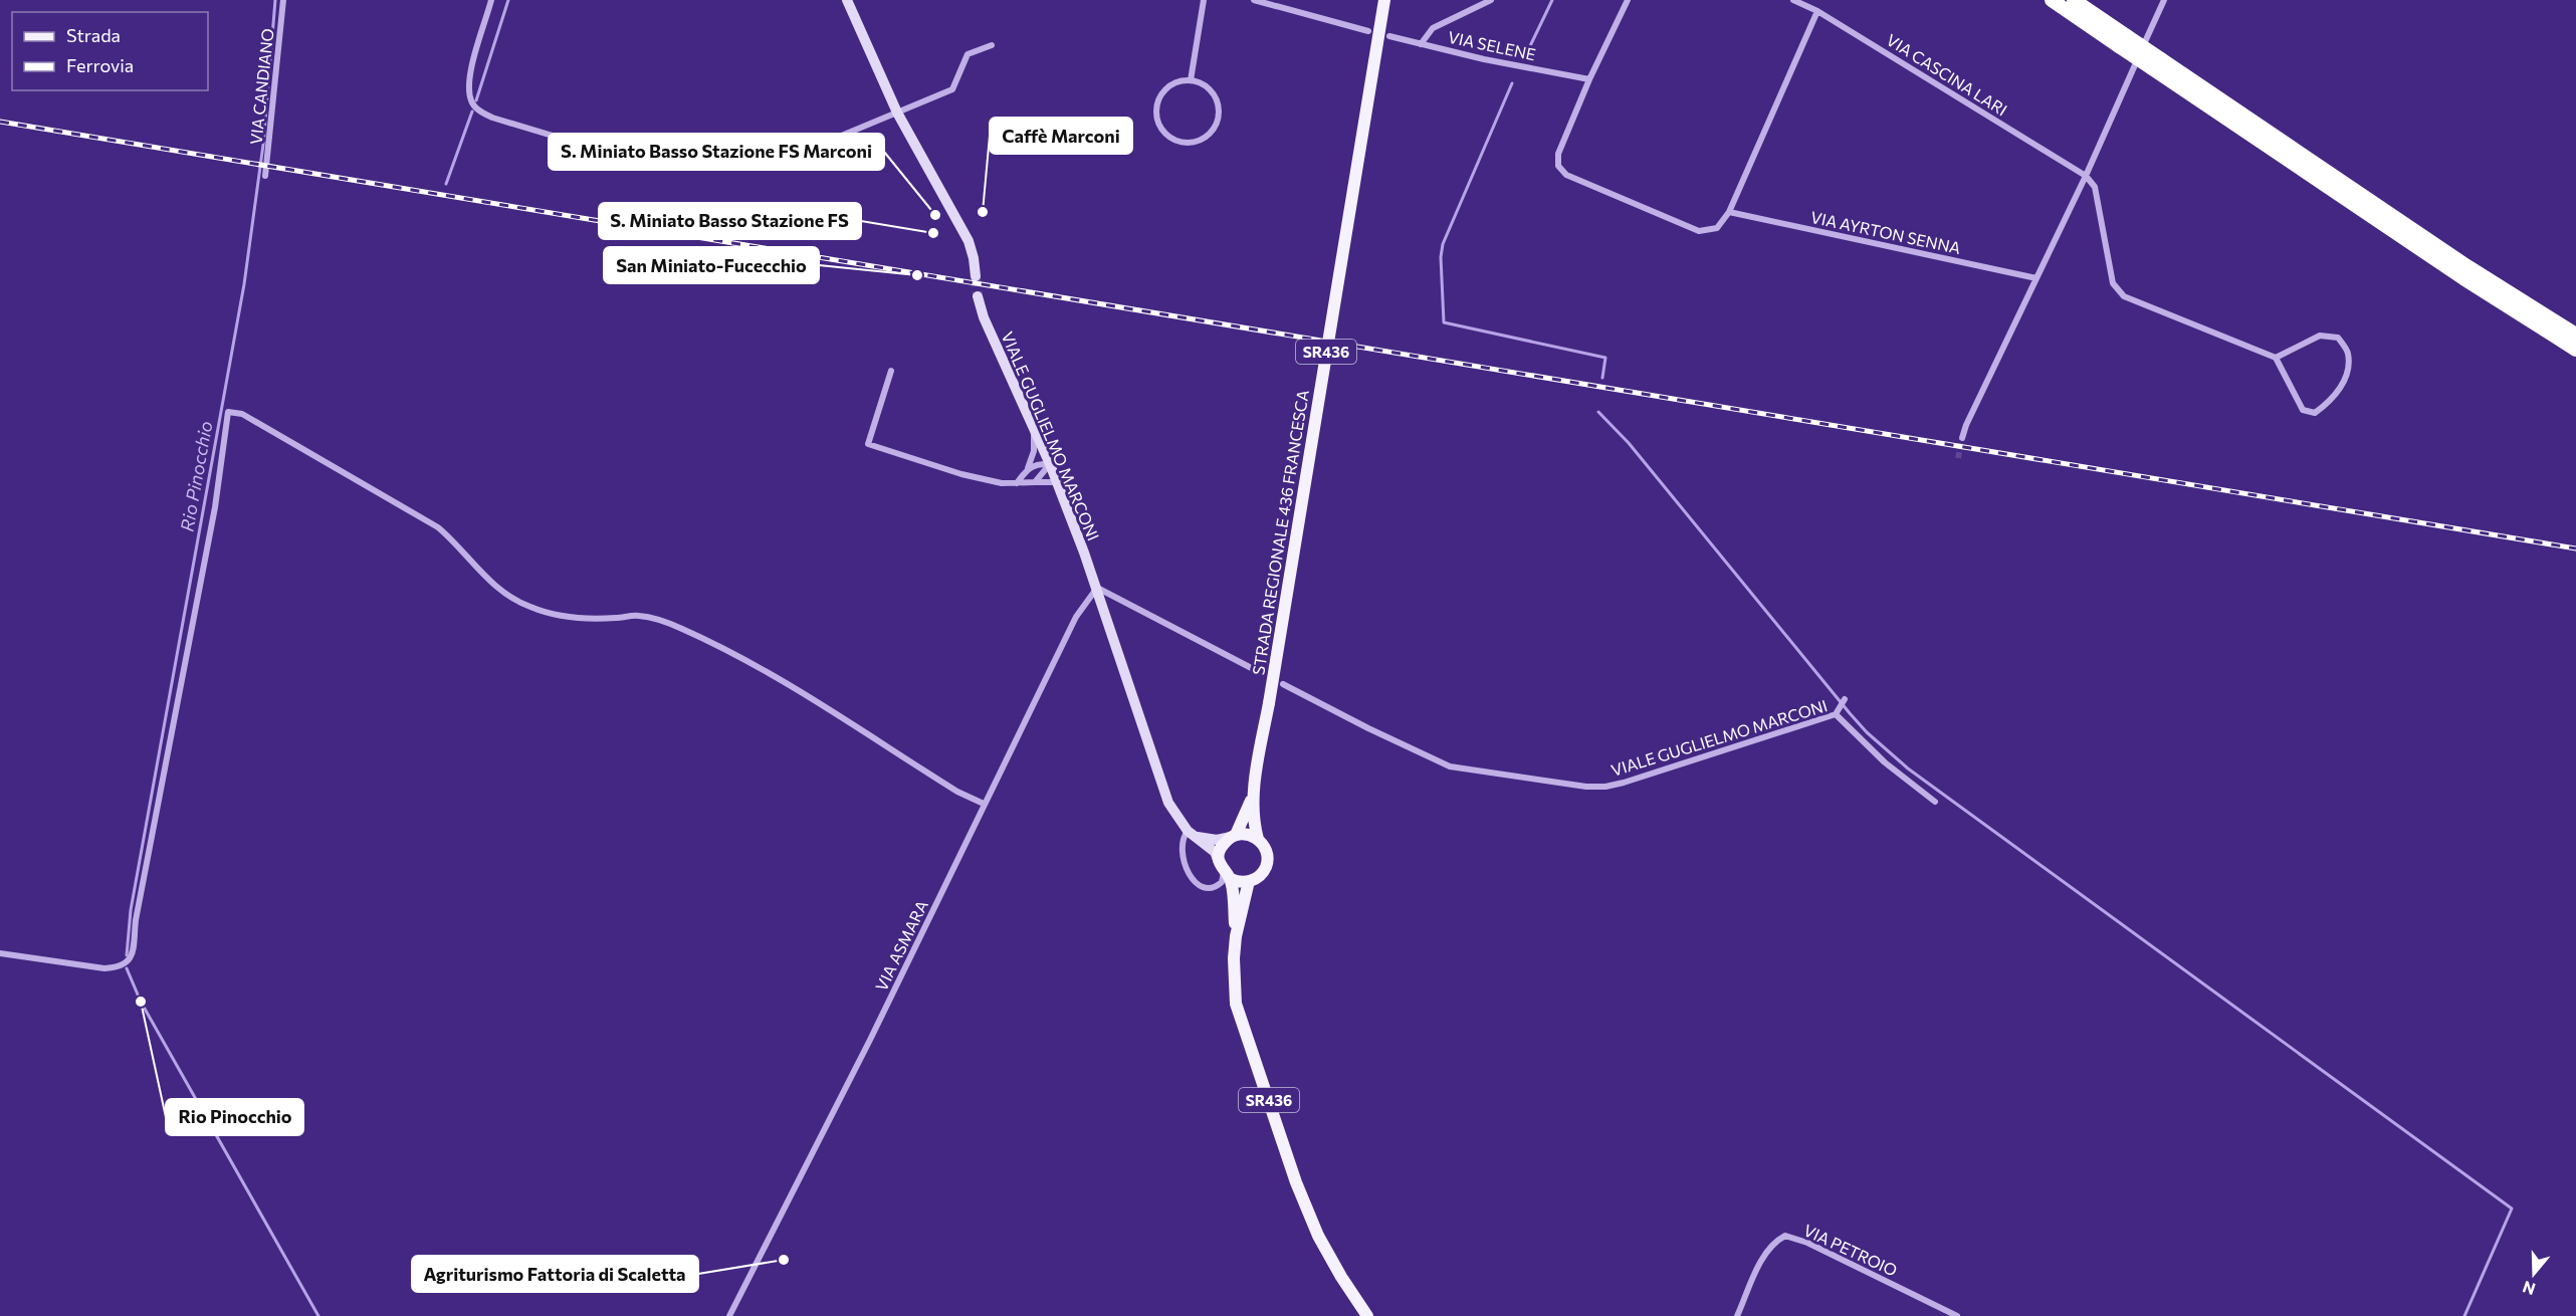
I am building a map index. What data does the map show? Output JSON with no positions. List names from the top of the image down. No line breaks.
{"streets":{"main road":["SR436","STRADA REGIONALE 436 FRANCESCA"],"street":["VIA SELENE","VIA CASCINA LARI","VIA CANDIANO","VIA AYRTON SENNA","VIALE GUGLIELMO MARCONI","VIA ASMARA","VIA PETROIO"]},"crossings":[["VIALE GUGLIELMO MARCONI","STRADA REGIONALE 436 FRANCESCA"],["VIALE GUGLIELMO MARCONI","VIA ASMARA"]],"water":["Rio Pinocchio"],"places":["Caffè Marconi","S. Miniato Basso Stazione FS Marconi","S. Miniato Basso Stazione FS","San Miniato-Fucecchio","Rio Pinocchio","Agriturismo Fattoria di Scaletta"],"legend":["Strada","Ferrovia"],"north":"bottom"}
